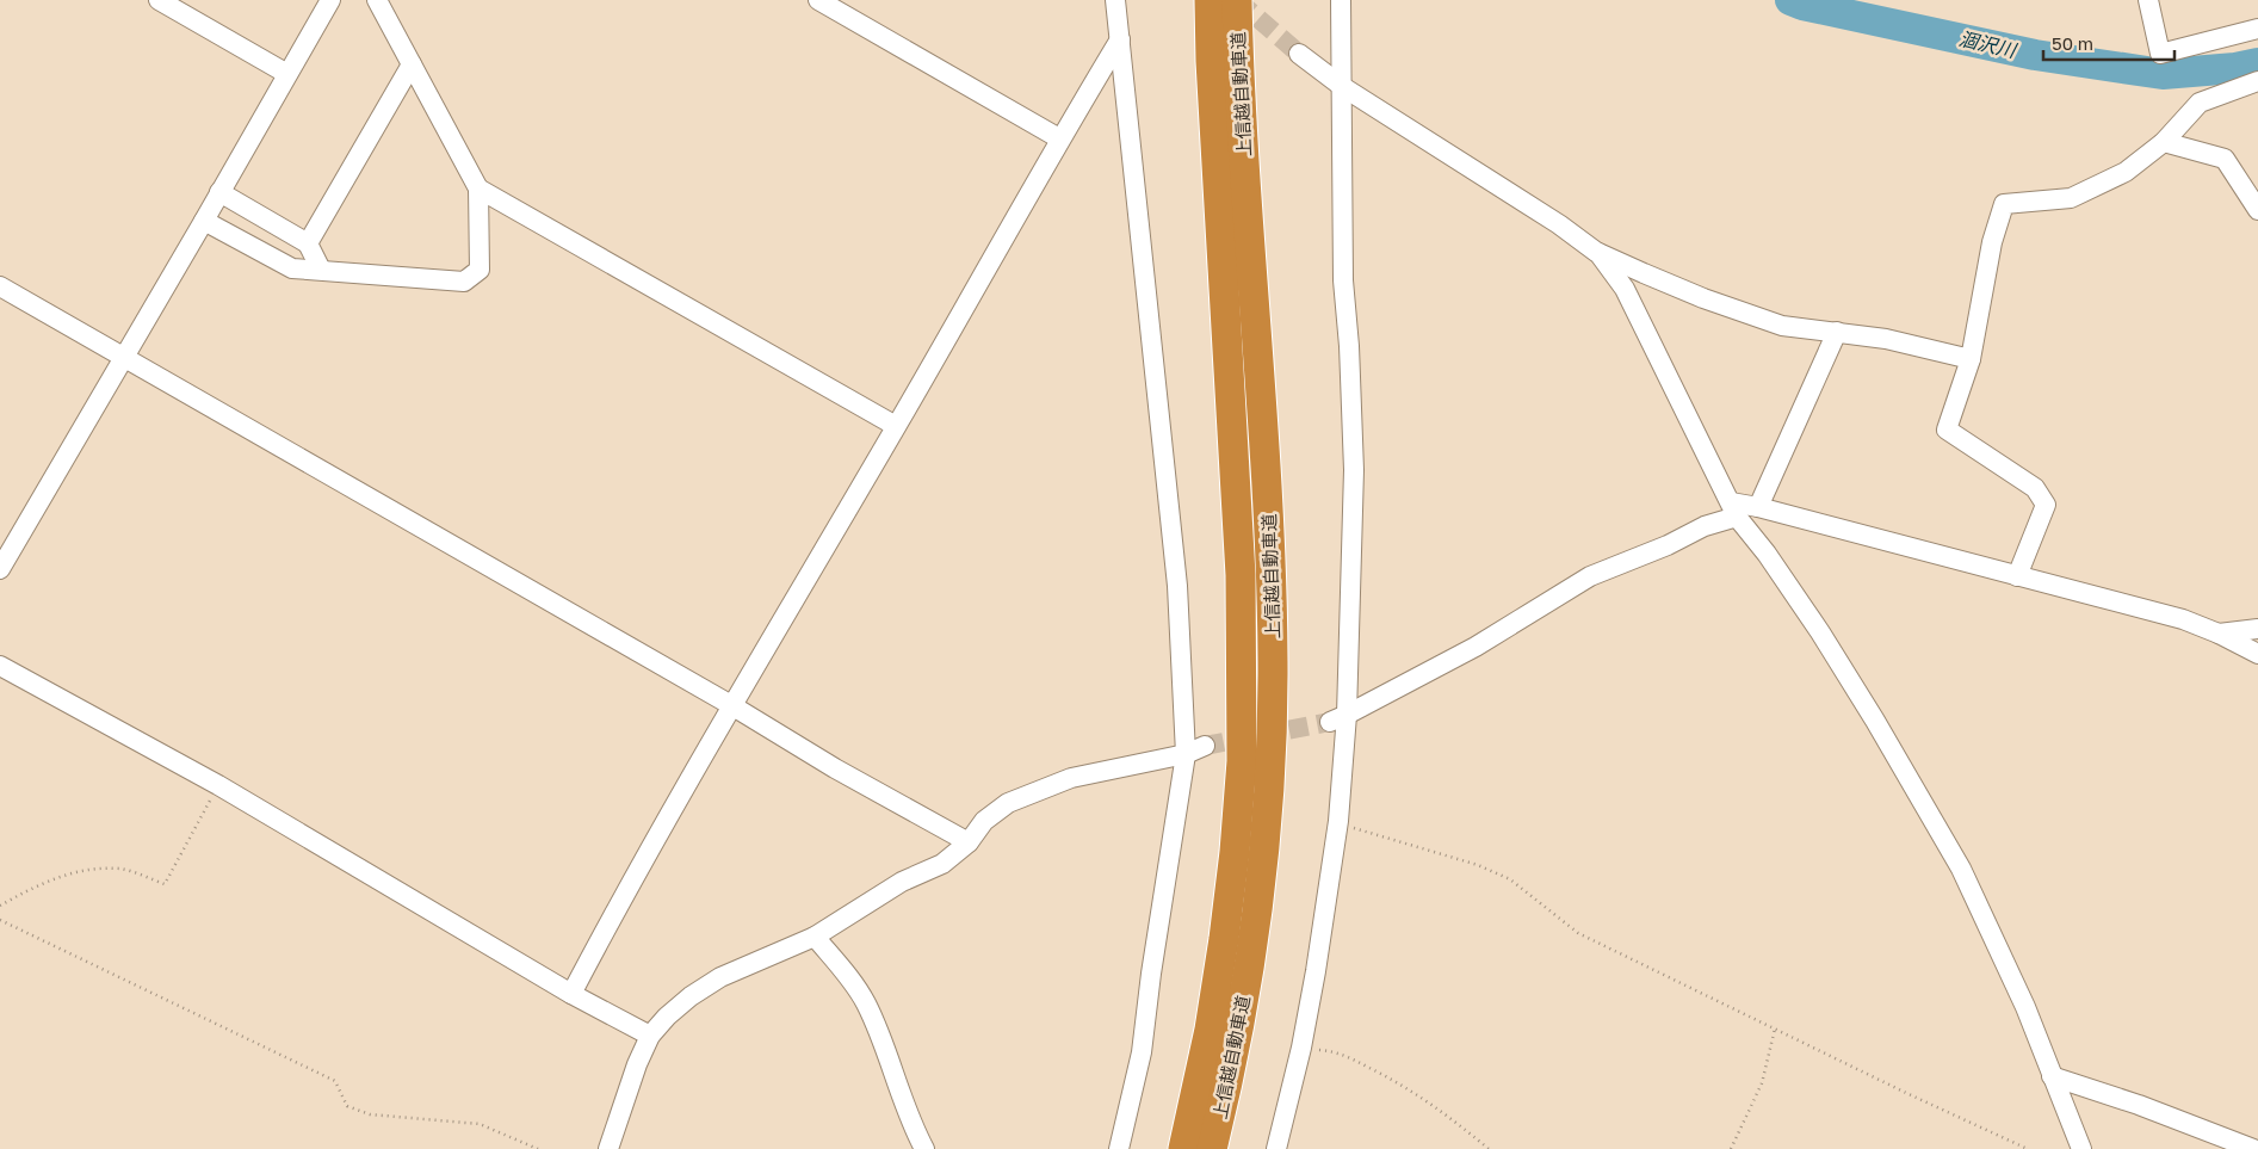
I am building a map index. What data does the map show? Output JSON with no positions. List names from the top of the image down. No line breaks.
{"streets":{"highway":["上信越自動車道"]},"water":["涸沢川"],"scale_bar":"50 m"}
